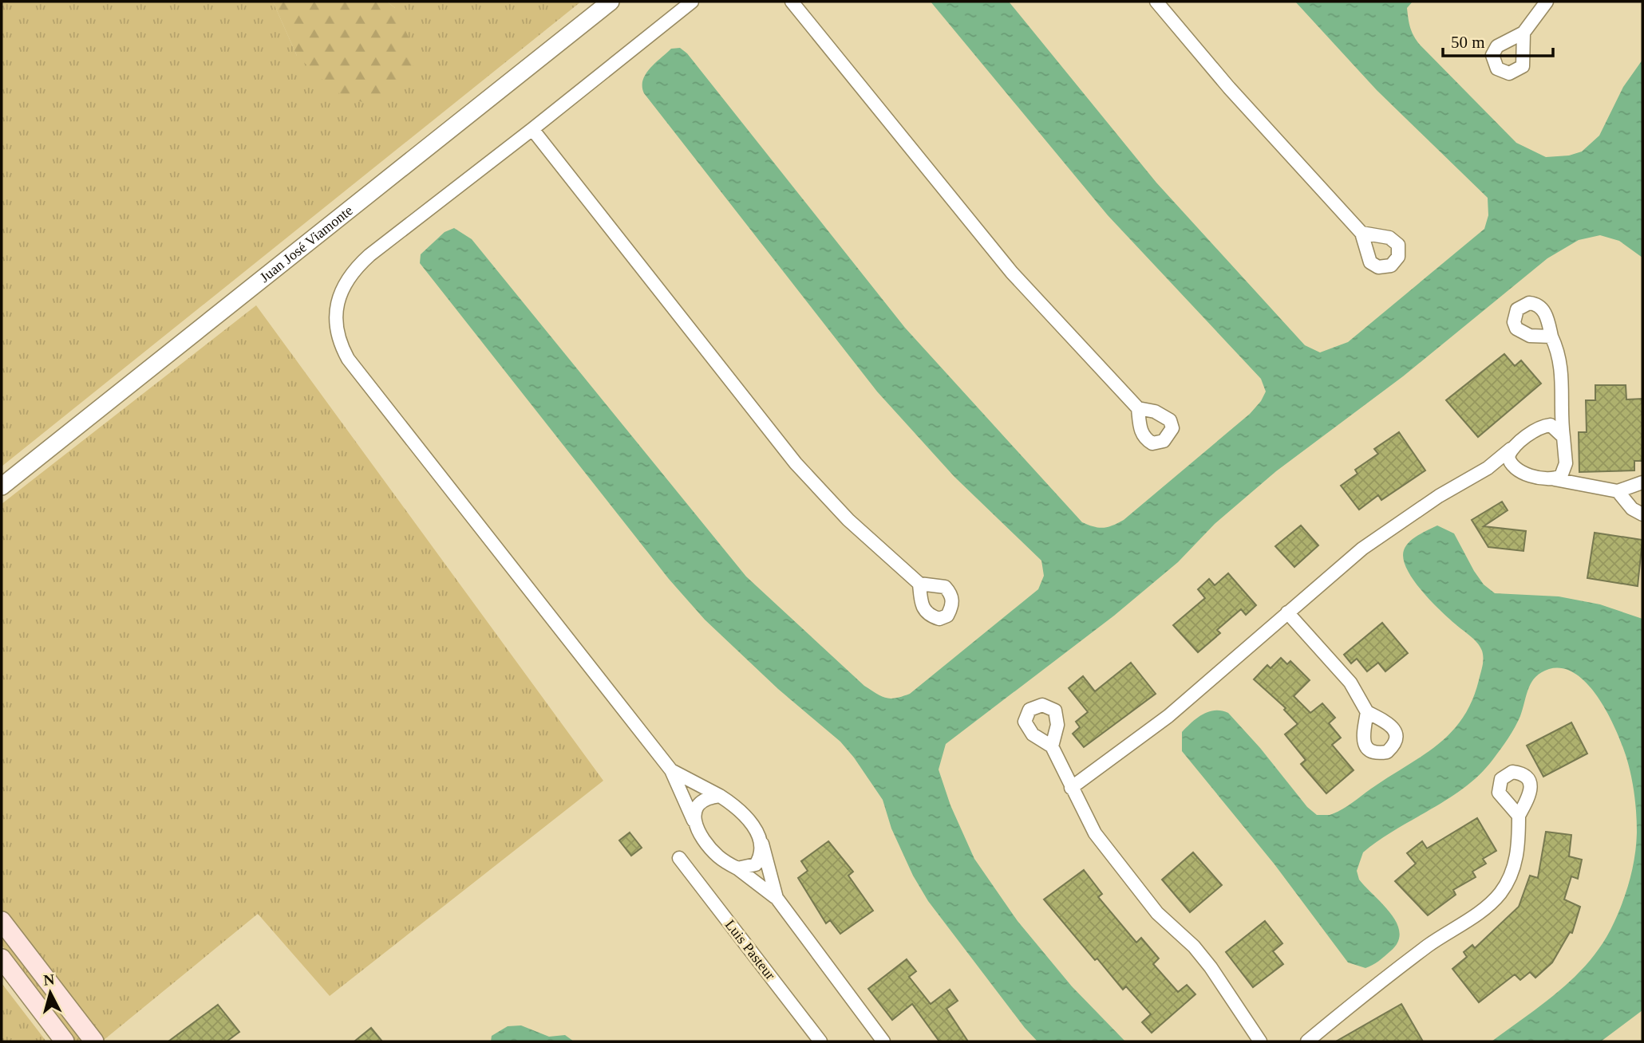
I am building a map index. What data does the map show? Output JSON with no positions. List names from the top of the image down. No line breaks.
{"streets":{"street":["Juan José Viamonte","Luis Pasteur"]},"scale_bar":"50 m","north":"top"}
